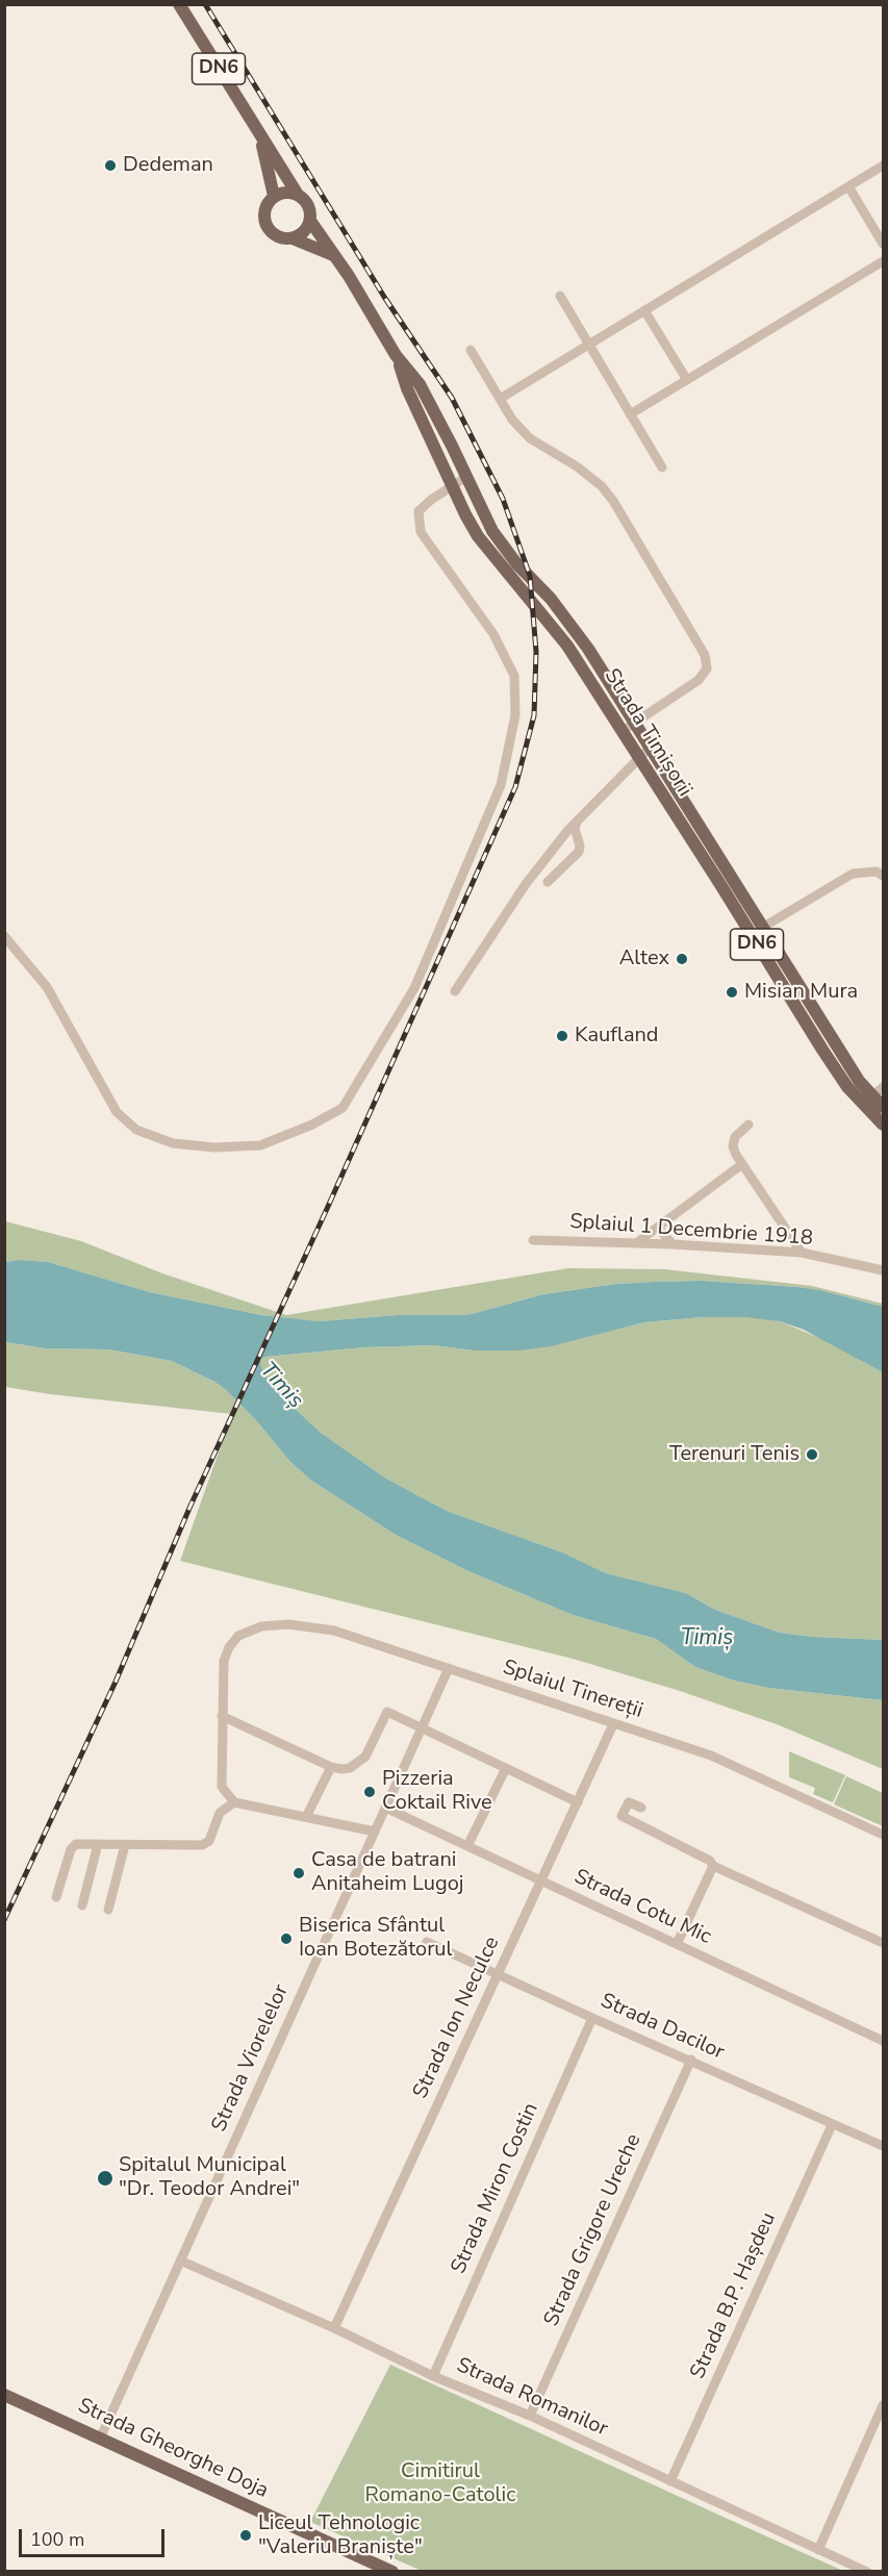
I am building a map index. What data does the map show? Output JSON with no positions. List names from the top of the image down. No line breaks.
{"streets":{"main road":["DN6","Strada Timișorii","Strada Gheorghe Doja"],"street":["Splaiul 1 Decembrie 1918","Splaiul Tinereții","Strada Cotu Mic","Strada Ion Neculce","Strada Dacilor","Strada Viorelelor","Strada Miron Costin","Strada Grigore Ureche","Strada B.P. Hașdeu","Strada Romanilor"]},"crossings":[["DN6","Strada Timișorii"],["Splaiul Tinereții","Strada Ion Neculce"],["Splaiul Tinereții","Strada Viorelelor"],["Strada Cotu Mic","Strada Ion Neculce"],["Strada Cotu Mic","Strada Viorelelor"],["Strada Ion Neculce","Strada Dacilor"],["Strada Ion Neculce","Strada Romanilor"],["Strada Dacilor","Strada Miron Costin"],["Strada Dacilor","Strada Grigore Ureche"],["Strada Dacilor","Strada B.P. Hașdeu"],["Strada Viorelelor","Strada Romanilor"],["Strada Viorelelor","Strada Gheorghe Doja"],["Strada Miron Costin","Strada Romanilor"],["Strada Grigore Ureche","Strada Romanilor"],["Strada B.P. Hașdeu","Strada Romanilor"]],"water":["Timiș"],"parks":["Cimitirul Romano-Catolic"],"places":["Dedeman","Altex","Misian Mura","Kaufland","Terenuri Tenis","Pizzeria Coktail Rive","Casa de batrani Anitaheim Lugoj","Biserica Sfântul Ioan Botezătorul","Spitalul Municipal \"Dr. Teodor Andrei\"","Liceul Tehnologic \"Valeriu Braniște\""],"scale_bar":"100 m"}
